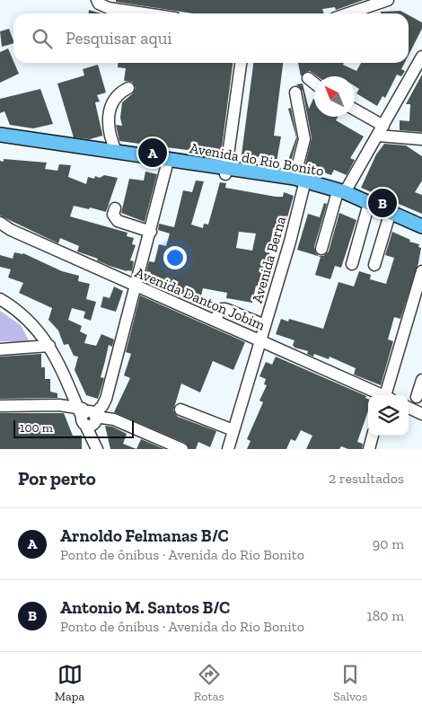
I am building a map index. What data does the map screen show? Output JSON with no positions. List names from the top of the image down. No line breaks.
{"streets":{"main road":["Avenida do Rio Bonito"],"street":["Avenida Berna","Avenida Danton Jobim"]},"crossings":[["Avenida do Rio Bonito","Avenida Berna"],["Avenida Berna","Avenida Danton Jobim"]],"scale_bar":"100 m","north":"top left","page":{"search":"Pesquisar aqui","pins":["A","B"],"scale":"100 m","heading":["Por perto","2 resultados"],"list":[{"mark":"A","name":"Arnoldo Felmanas B/C","note":"Ponto de ônibus · Avenida do Rio Bonito","value":"90 m"},{"mark":"B","name":"Antonio M. Santos B/C","note":"Ponto de ônibus · Avenida do Rio Bonito","value":"180 m"}],"nav":["Mapa","Rotas","Salvos"]}}
